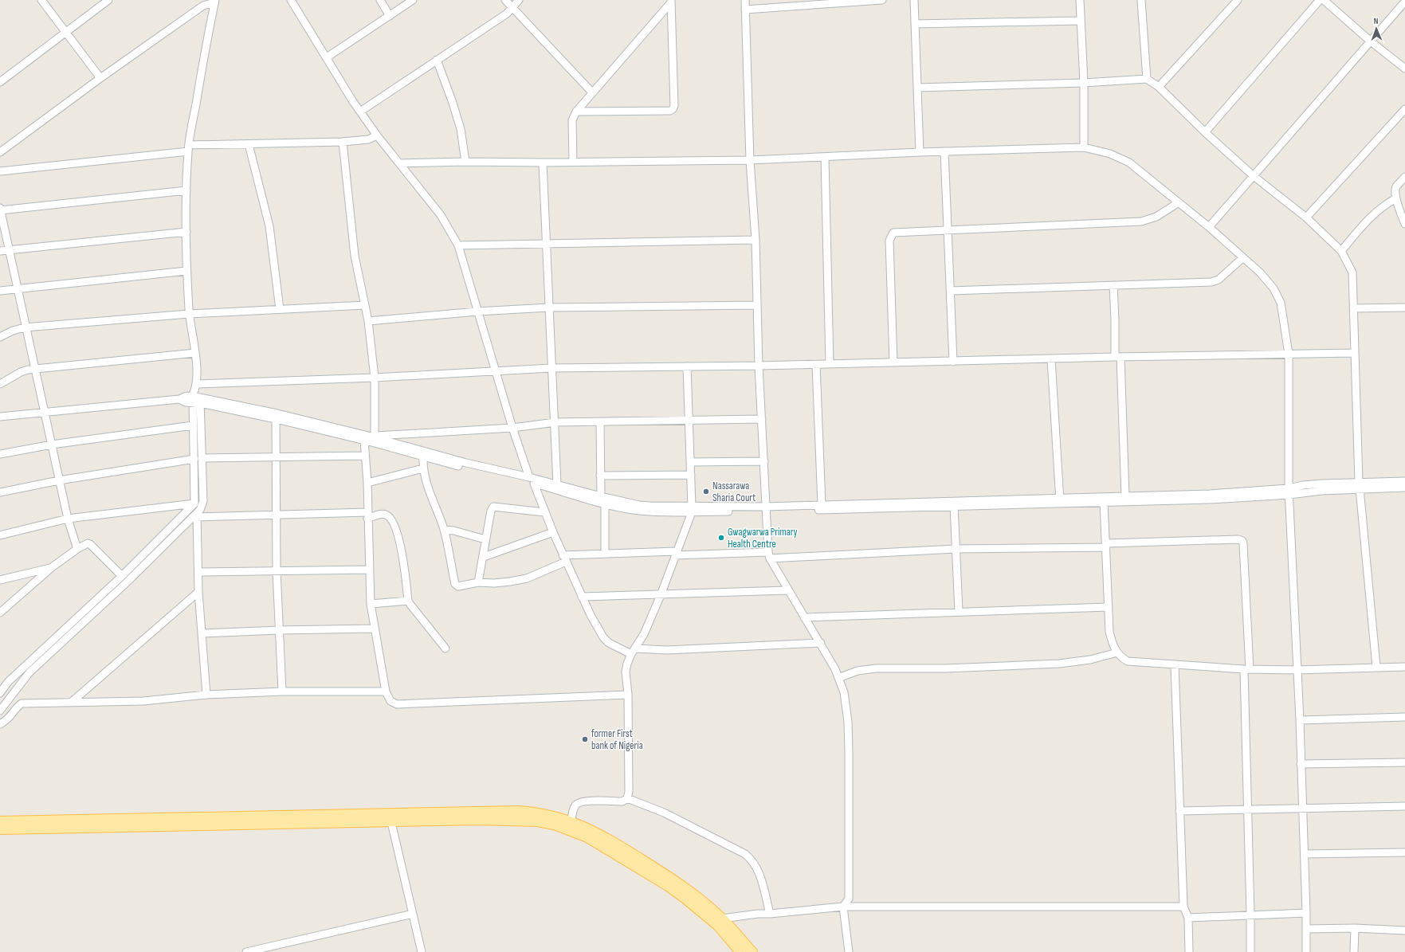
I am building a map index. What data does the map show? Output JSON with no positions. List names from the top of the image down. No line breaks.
{"places":["Nassarawa Sharia Court","Gwagwarwa Primary Health Centre","former First bank of Nigeria"],"north":"top"}
